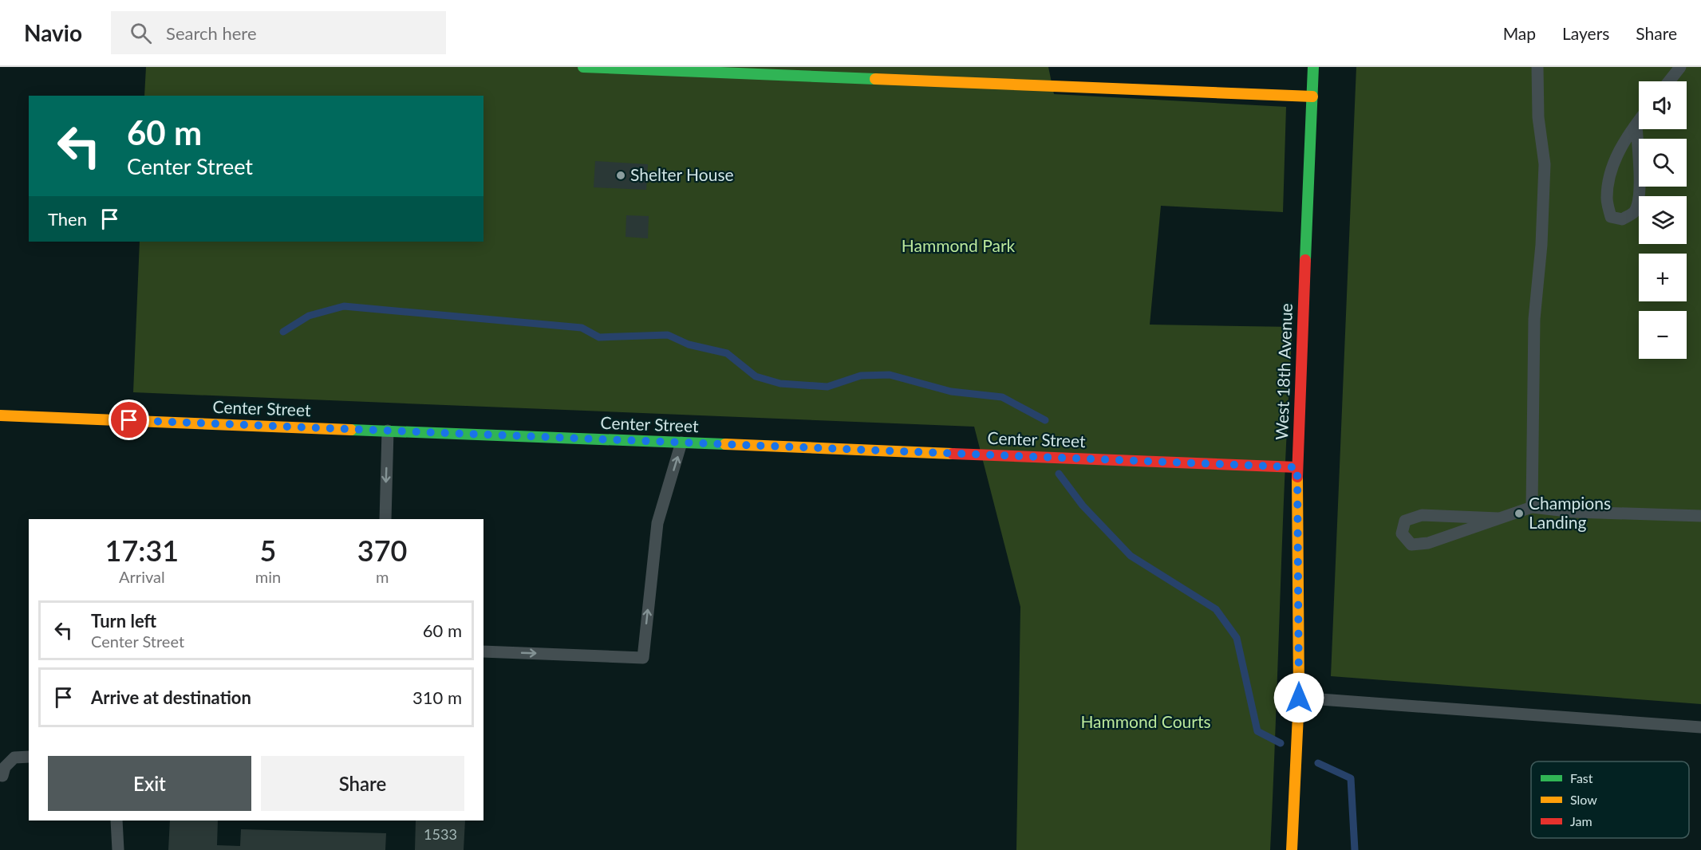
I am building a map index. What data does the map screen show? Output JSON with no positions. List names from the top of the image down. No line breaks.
{"streets":{"street":["West 18th Avenue","Center Street"]},"crossings":[["West 18th Avenue","Center Street"]],"parks":["Hammond Park","Hammond Courts"],"places":["Shelter House","Champions Landing"],"house_numbers":["1533"],"legend":["Fast","Slow","Jam"],"page":{"header":"Navio","search":"Search here","nav":["Map","Layers","Share"],"map_buttons":["+","−"],"turn":["60 m","Center Street"],"then":"Then","eta":["17:31","Arrival","5","min","370","m"],"list":[{"name":"Turn left","note":"Center Street","value":"60 m"},{"name":"Arrive at destination","value":"310 m"}],"buttons":["Exit","Share"]}}
